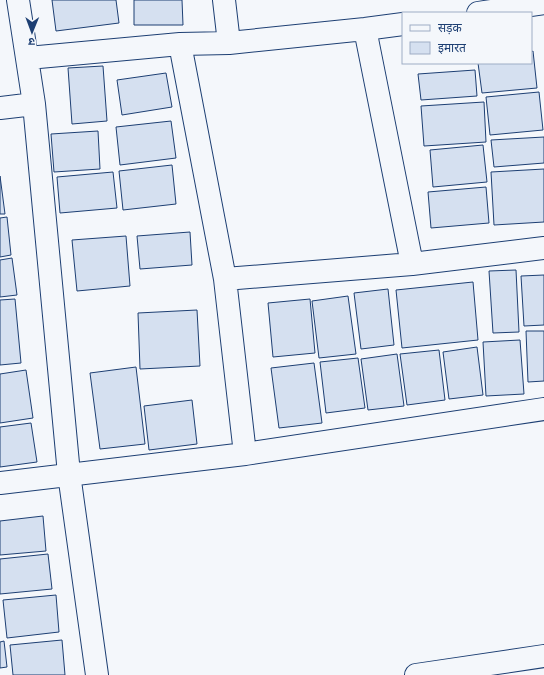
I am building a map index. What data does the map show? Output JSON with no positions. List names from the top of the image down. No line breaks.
{"legend":["सड़क","इमारत"],"north":"bottom"}
